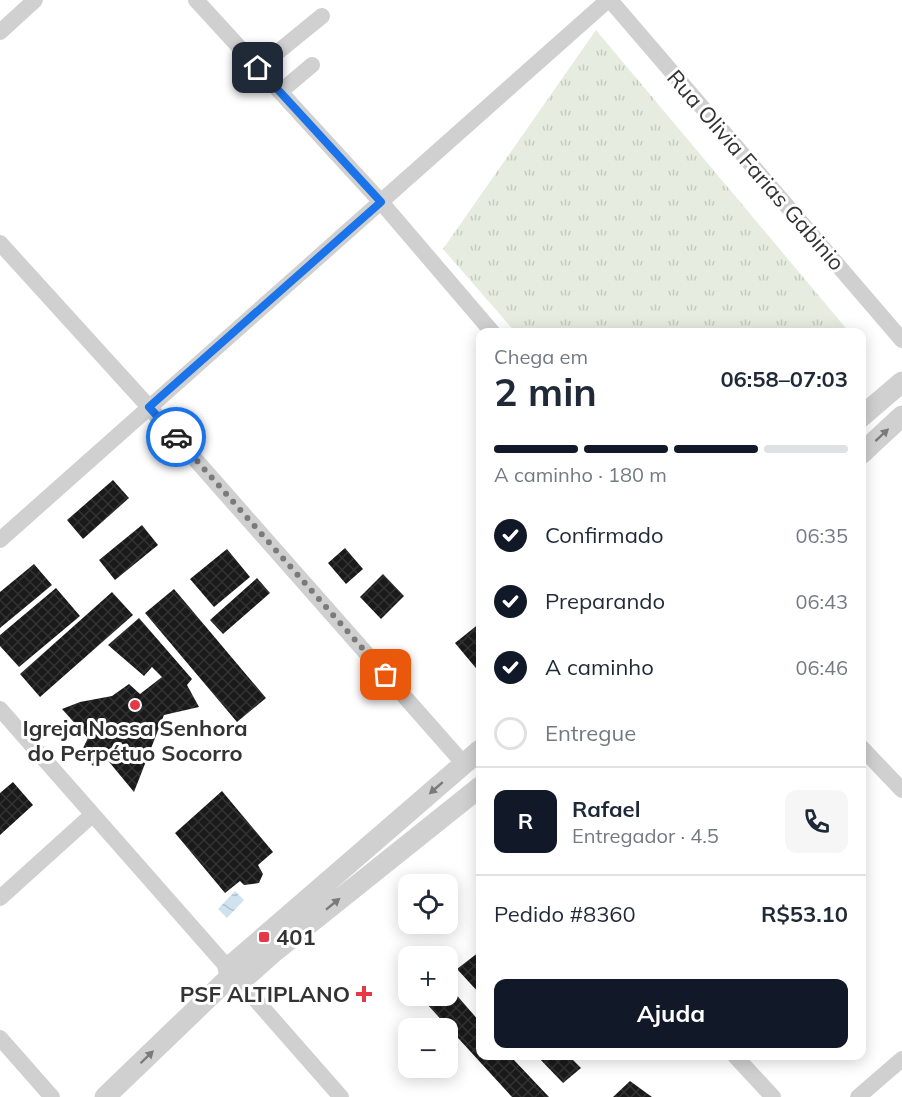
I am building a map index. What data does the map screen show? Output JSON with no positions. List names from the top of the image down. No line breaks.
{"streets":{"street":["Rua Olivia Farias Gabinio"]},"places":{"other":["Igreja Nossa Senhora do Perpétuo Socorro"],"transit":["401"],"health":["PSF ALTIPLANO"]},"page":{"heading":["2 min","Chega em","06:58–07:03"],"panel":["Rafael","Entregador · 4.5","Pedido #8360","R$53.10"],"bar":"A caminho · 180 m","list":[["Confirmado","06:35"],["Preparando","06:43"],["A caminho","06:46"],"Entregue"],"round":"R","map_buttons":["+","−"],"buttons":"Ajuda"}}
